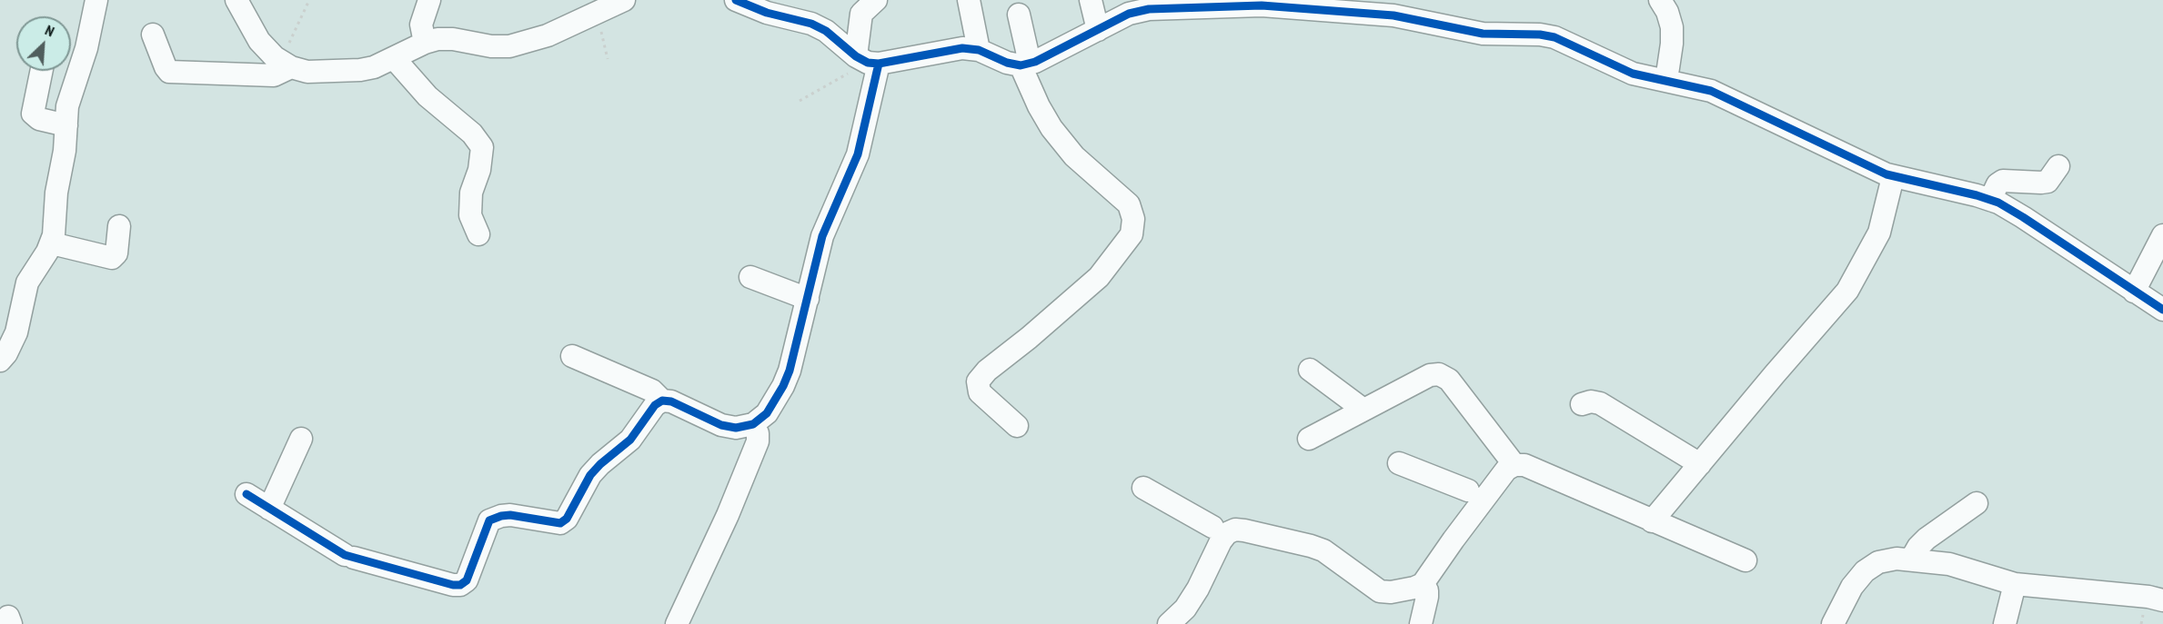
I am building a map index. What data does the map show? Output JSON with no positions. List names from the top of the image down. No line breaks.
{"north":"top right"}
